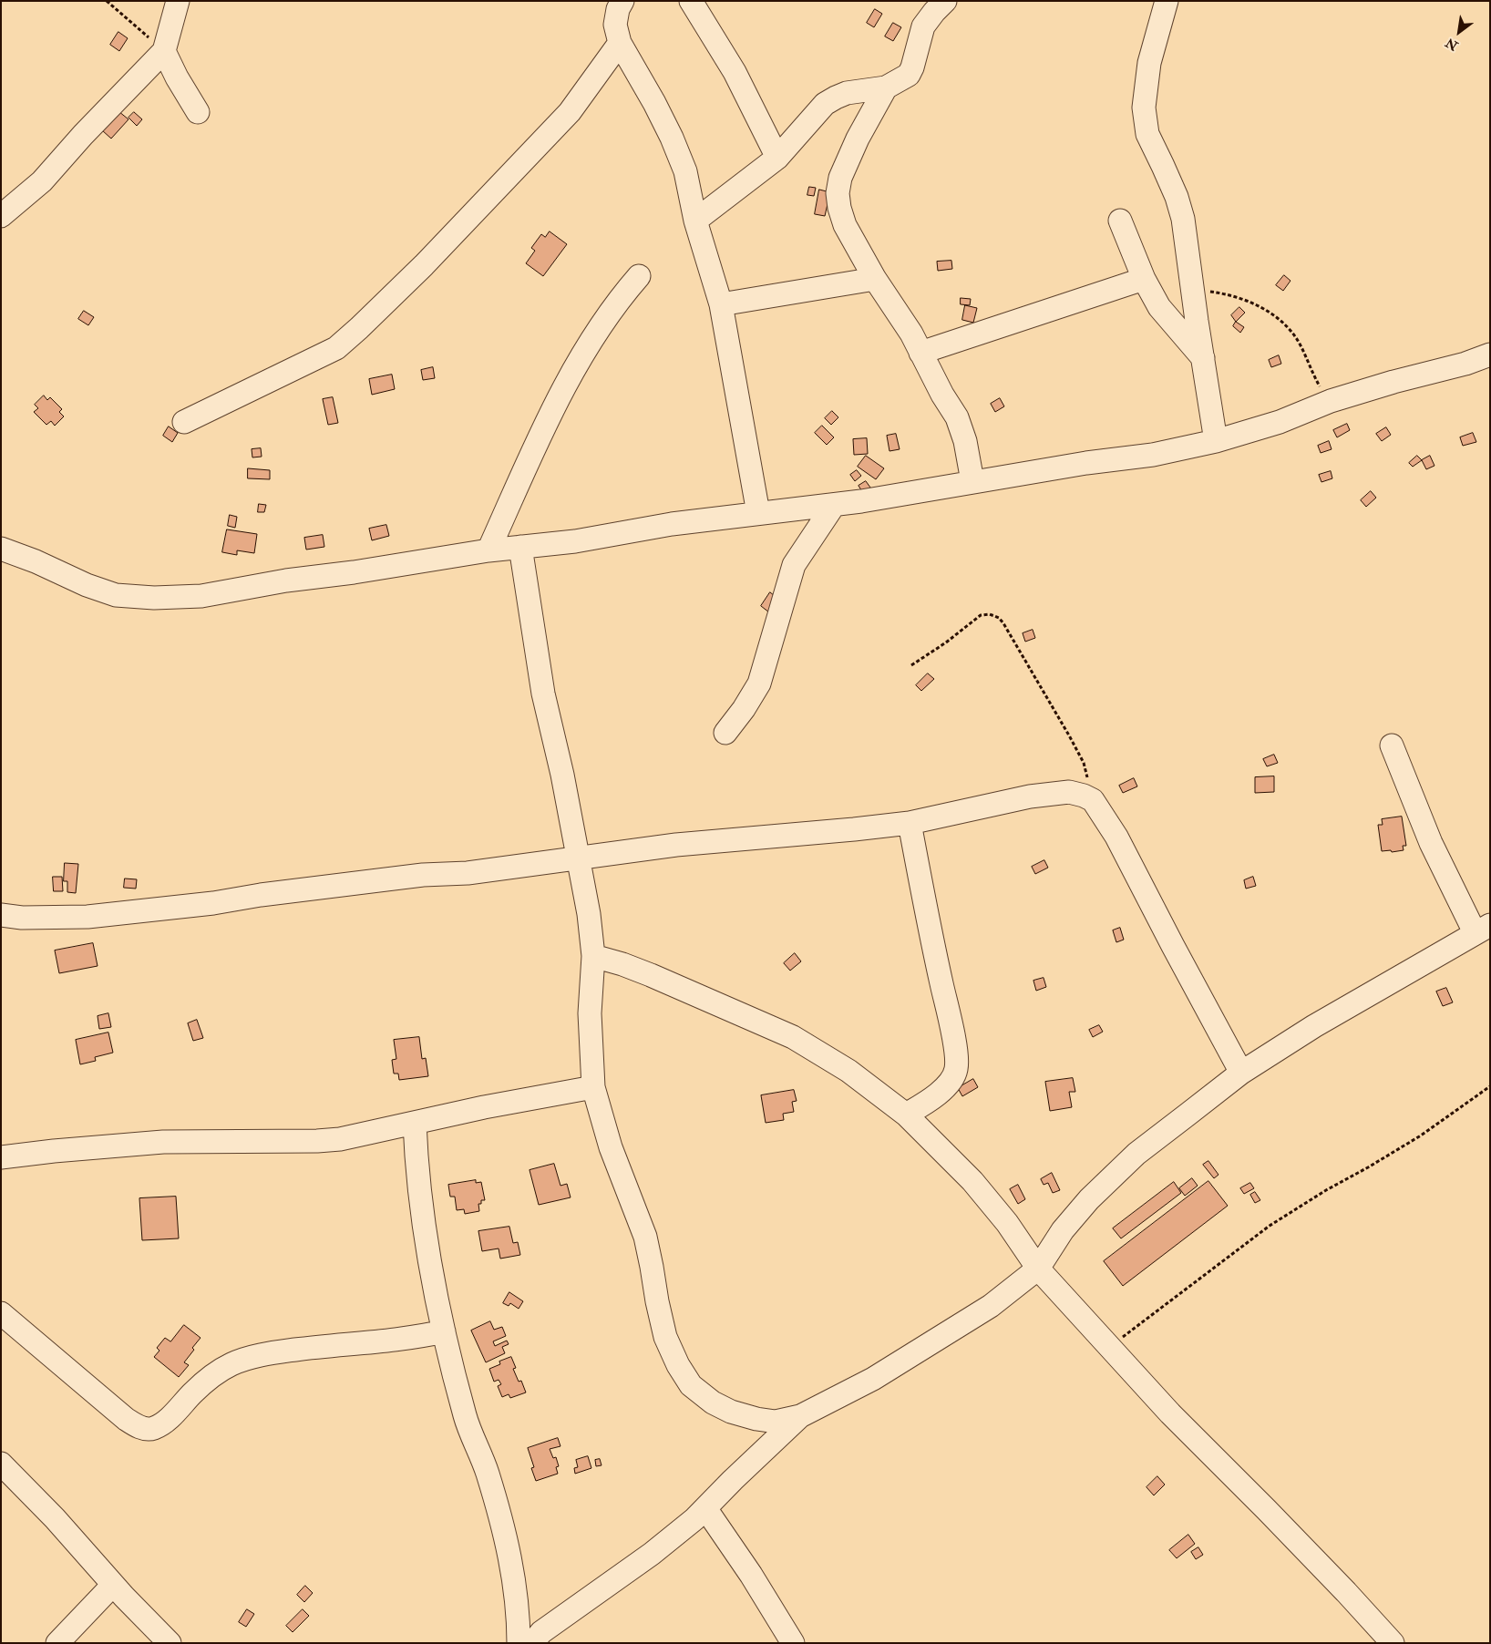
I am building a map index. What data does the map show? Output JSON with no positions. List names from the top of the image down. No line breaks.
{"north":"bottom left"}
